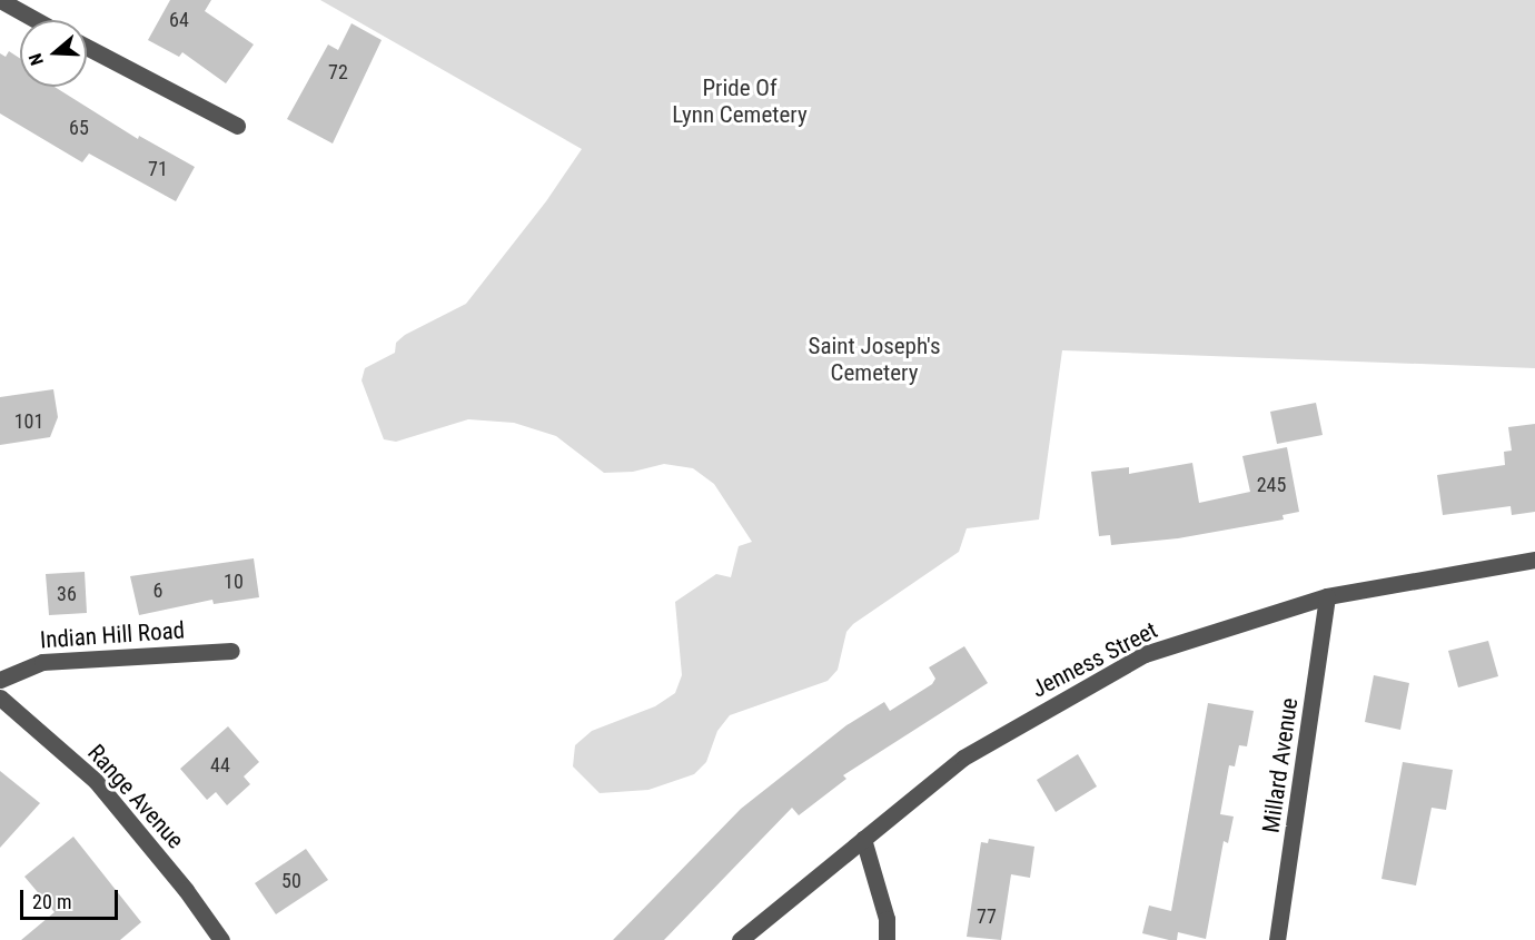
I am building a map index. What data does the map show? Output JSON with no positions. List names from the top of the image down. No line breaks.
{"streets":{"street":["Indian Hill Road","Jenness Street","Millard Avenue","Range Avenue"]},"crossings":[["Jenness Street","Millard Avenue"]],"parks":["Pride Of Lynn Cemetery","Saint Joseph's Cemetery"],"house_numbers":["64","72","65","71","101","245","10","6","36","44","50","77"],"scale_bar":"20 m","north":"left"}
